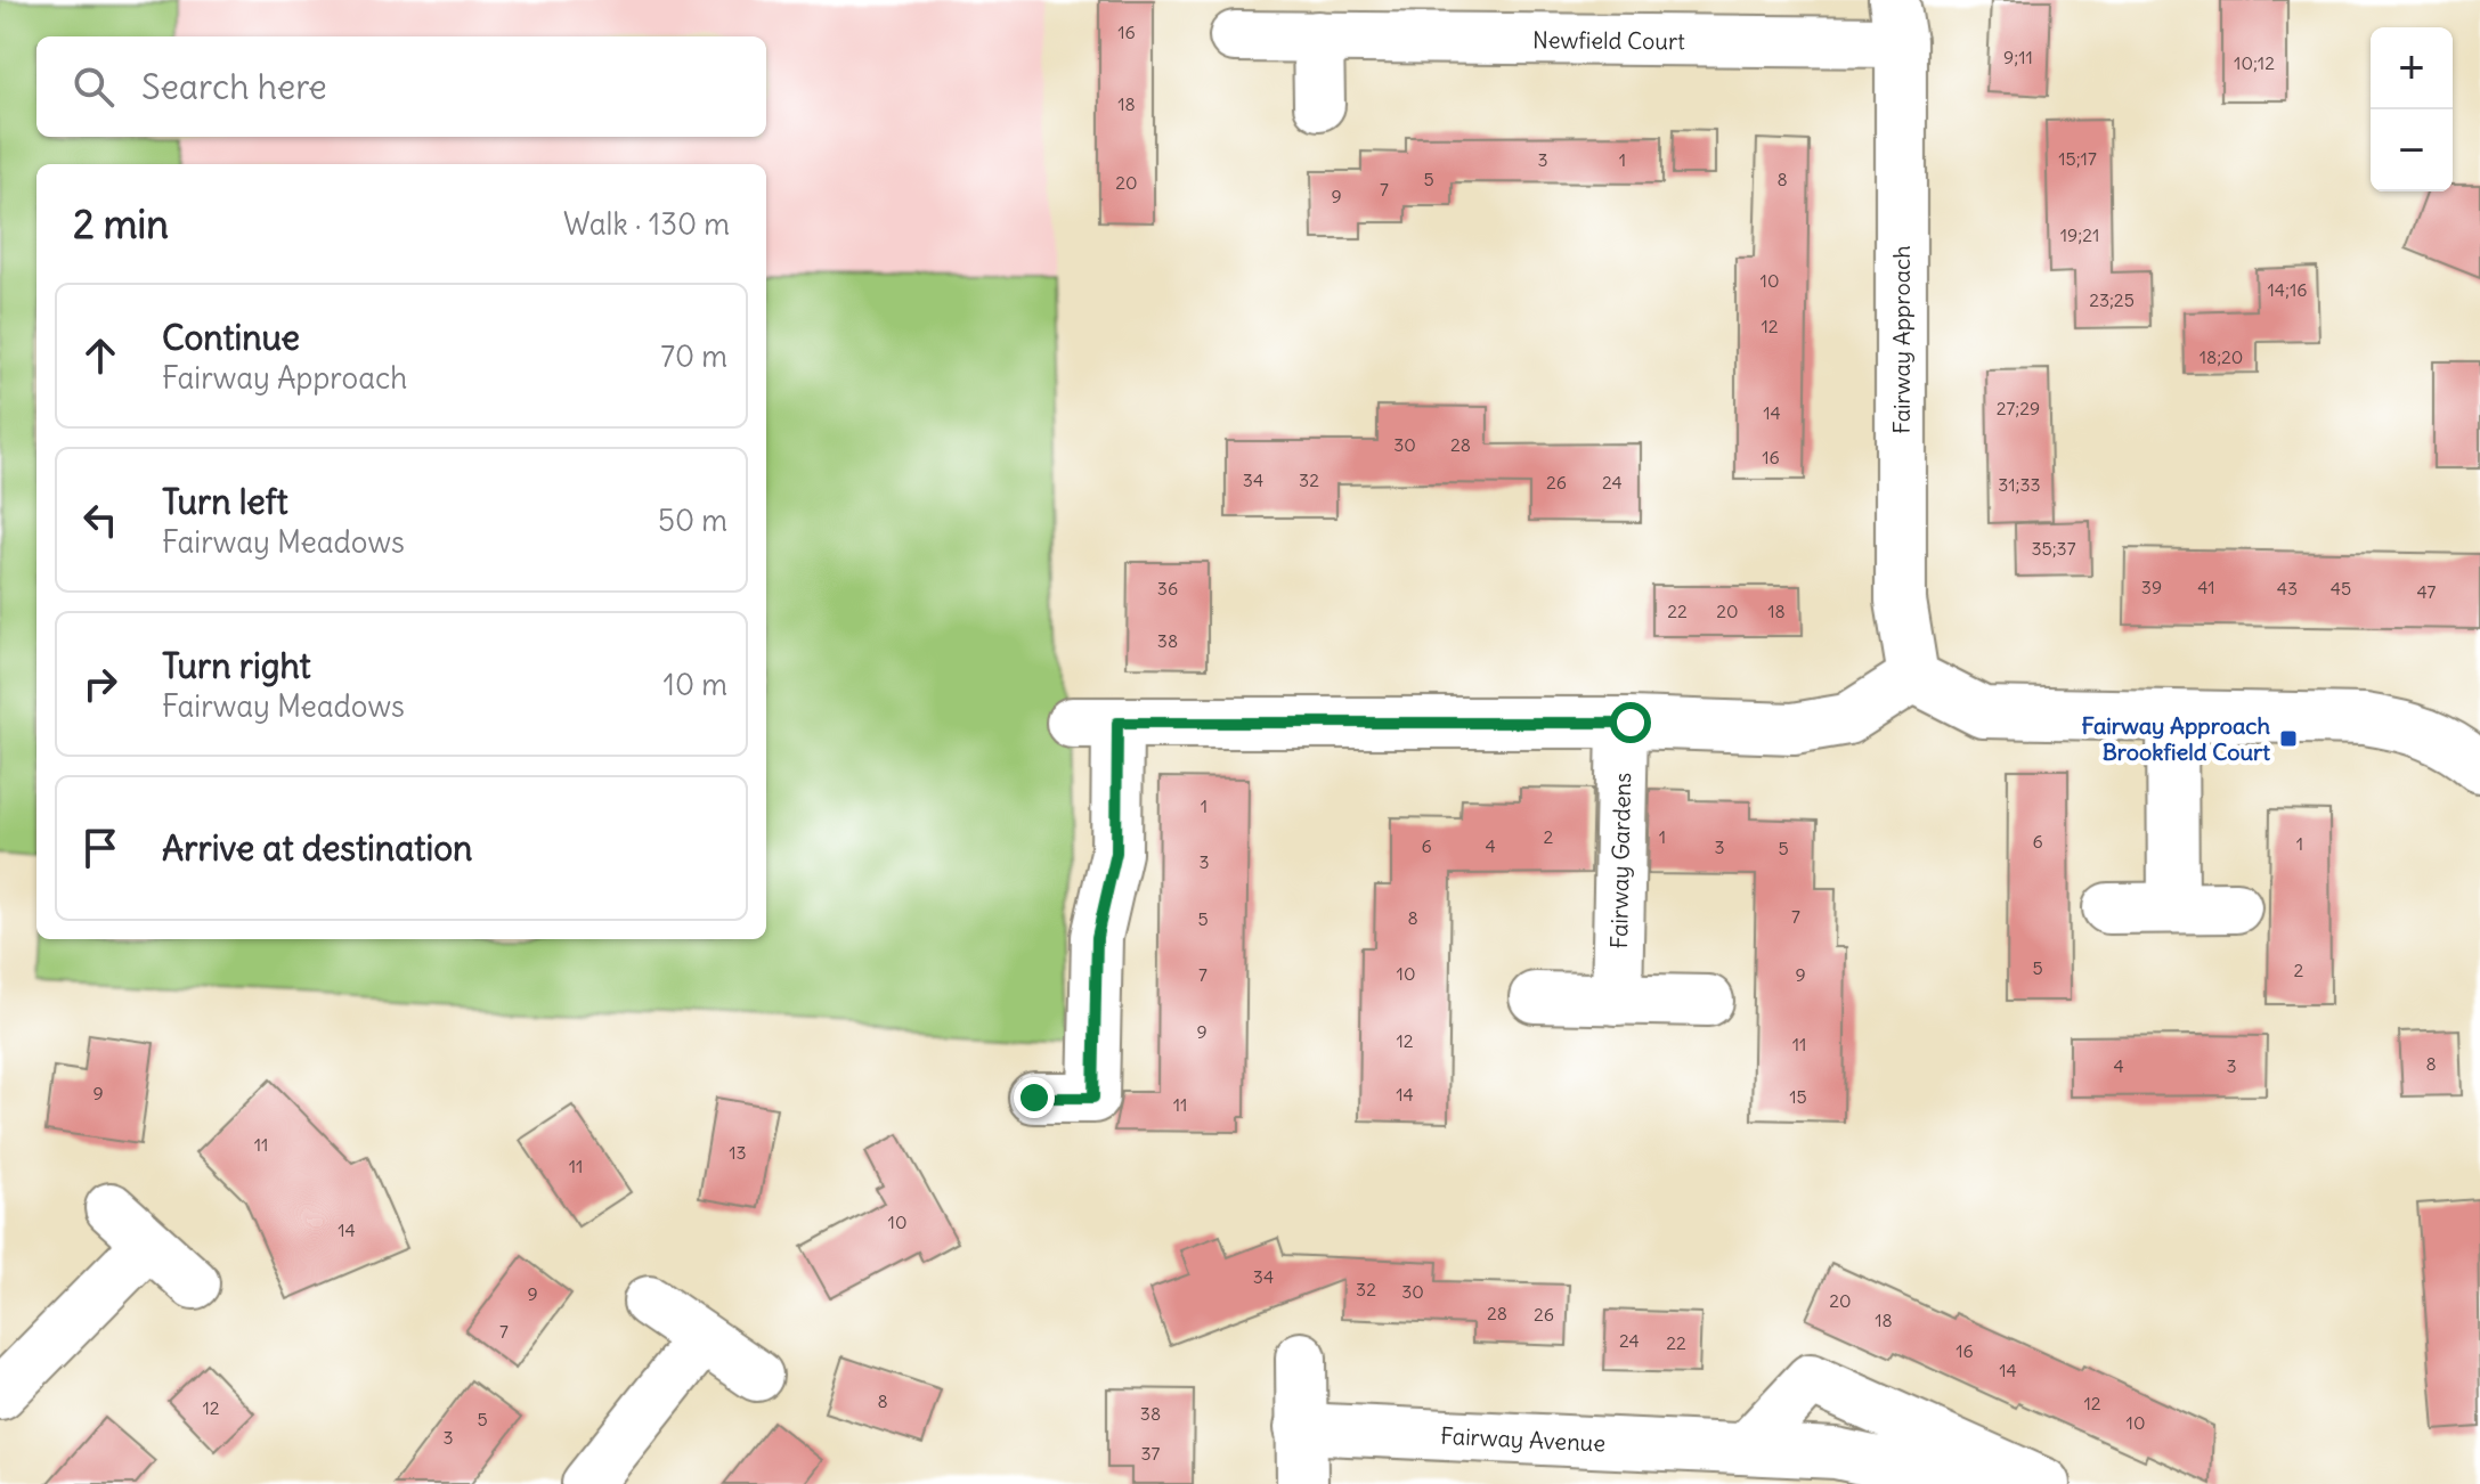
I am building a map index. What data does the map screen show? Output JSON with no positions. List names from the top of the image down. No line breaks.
{"streets":{"street":["Newfield Court","Fairway Approach","Fairway Gardens","Fairway Avenue"]},"crossings":[["Newfield Court","Fairway Approach"]],"places":{"transit":["Fairway Approach Brookfield Court"]},"house_numbers":["16","9;11","10;12","18","15;17","3","1","5","8","20","7","9","19;21","10","14;16","23;25","12","18;20","27;29","14","30","28","16","34","32","26","24","31;33","35;37","39","41","36","43","45","47","22","20","18","38","1","2","1","6","1","6","4","3","5","3","7","8","5","5","2","10","7","9","9","12","11","8","4","3","9","14","15","11","11","13","11","10","14","34","32","30","9","20","28","26","18","7","24","22","16","14","8","12","12","38","5","10","3","37"],"page":{"map_buttons":["+","−"],"search":"Search here","heading":["2 min","Walk · 130 m"],"list":[["Continue","Fairway Approach","70 m"],["Turn left","Fairway Meadows","50 m"],["Turn right","Fairway Meadows","10 m"],"Arrive at destination"]}}
